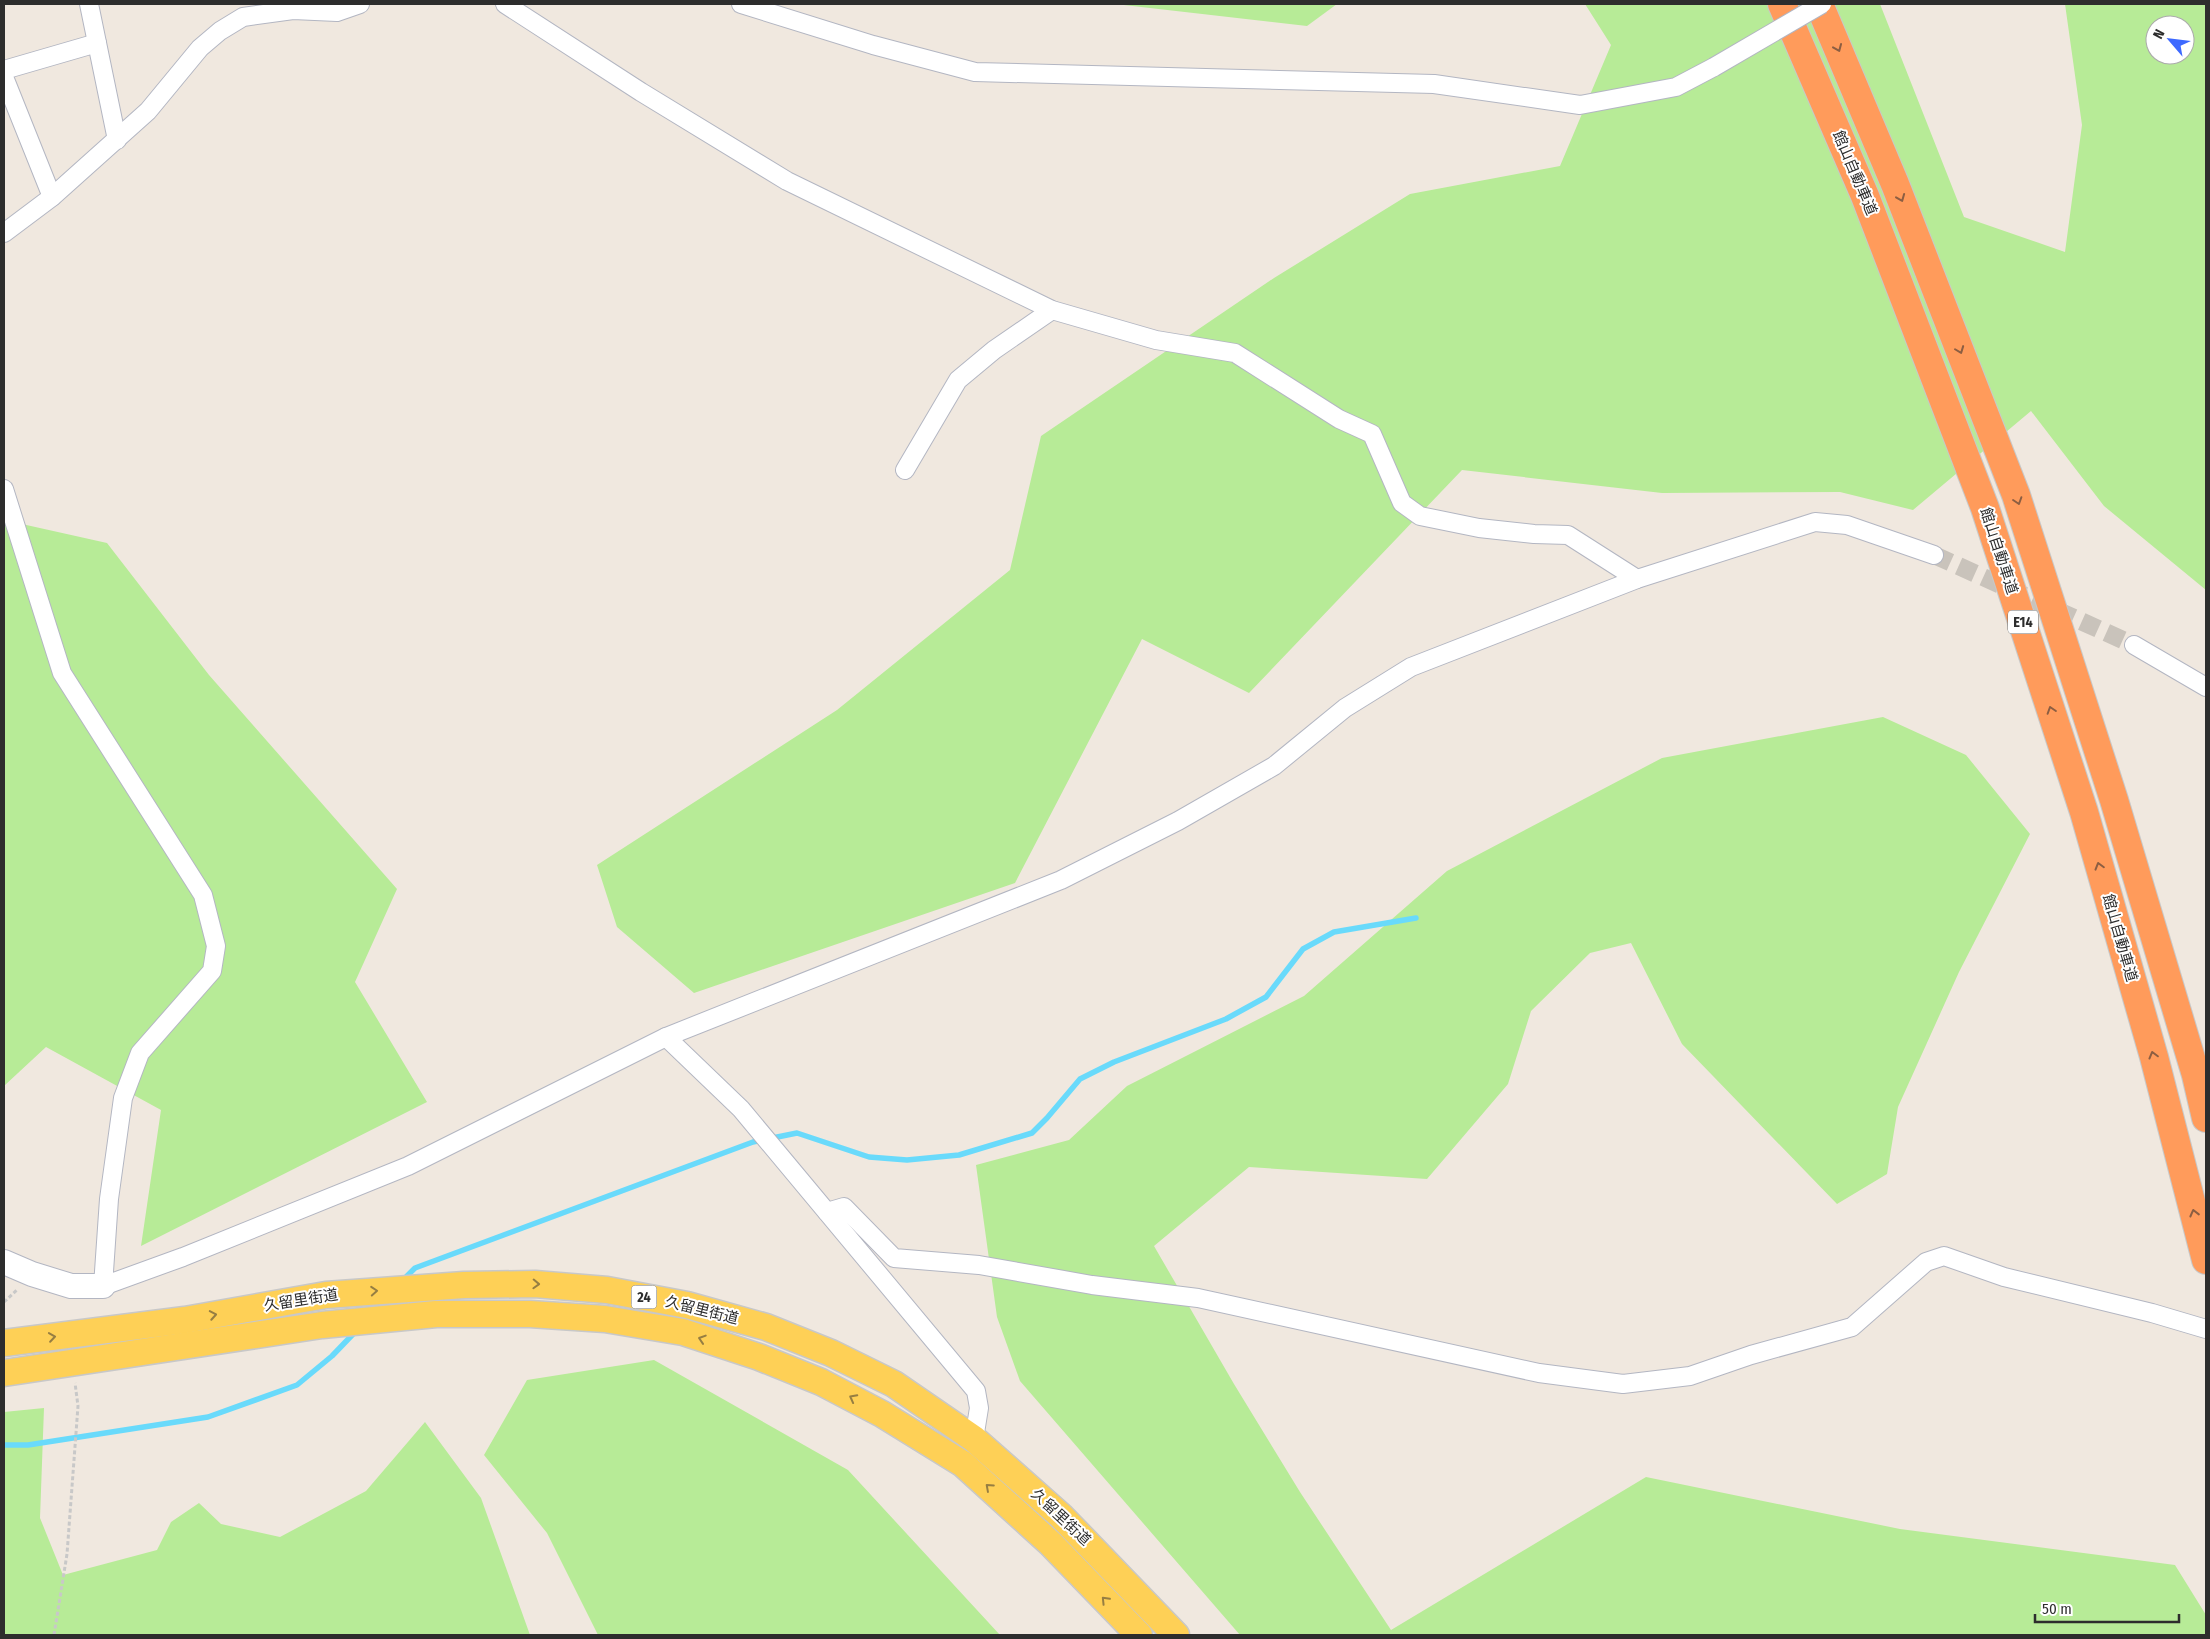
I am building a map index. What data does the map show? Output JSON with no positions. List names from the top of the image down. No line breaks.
{"streets":{"highway":["館山自動車道","E14"],"main road":["24","久留里街道"]},"scale_bar":"50 m","north":"top left"}
